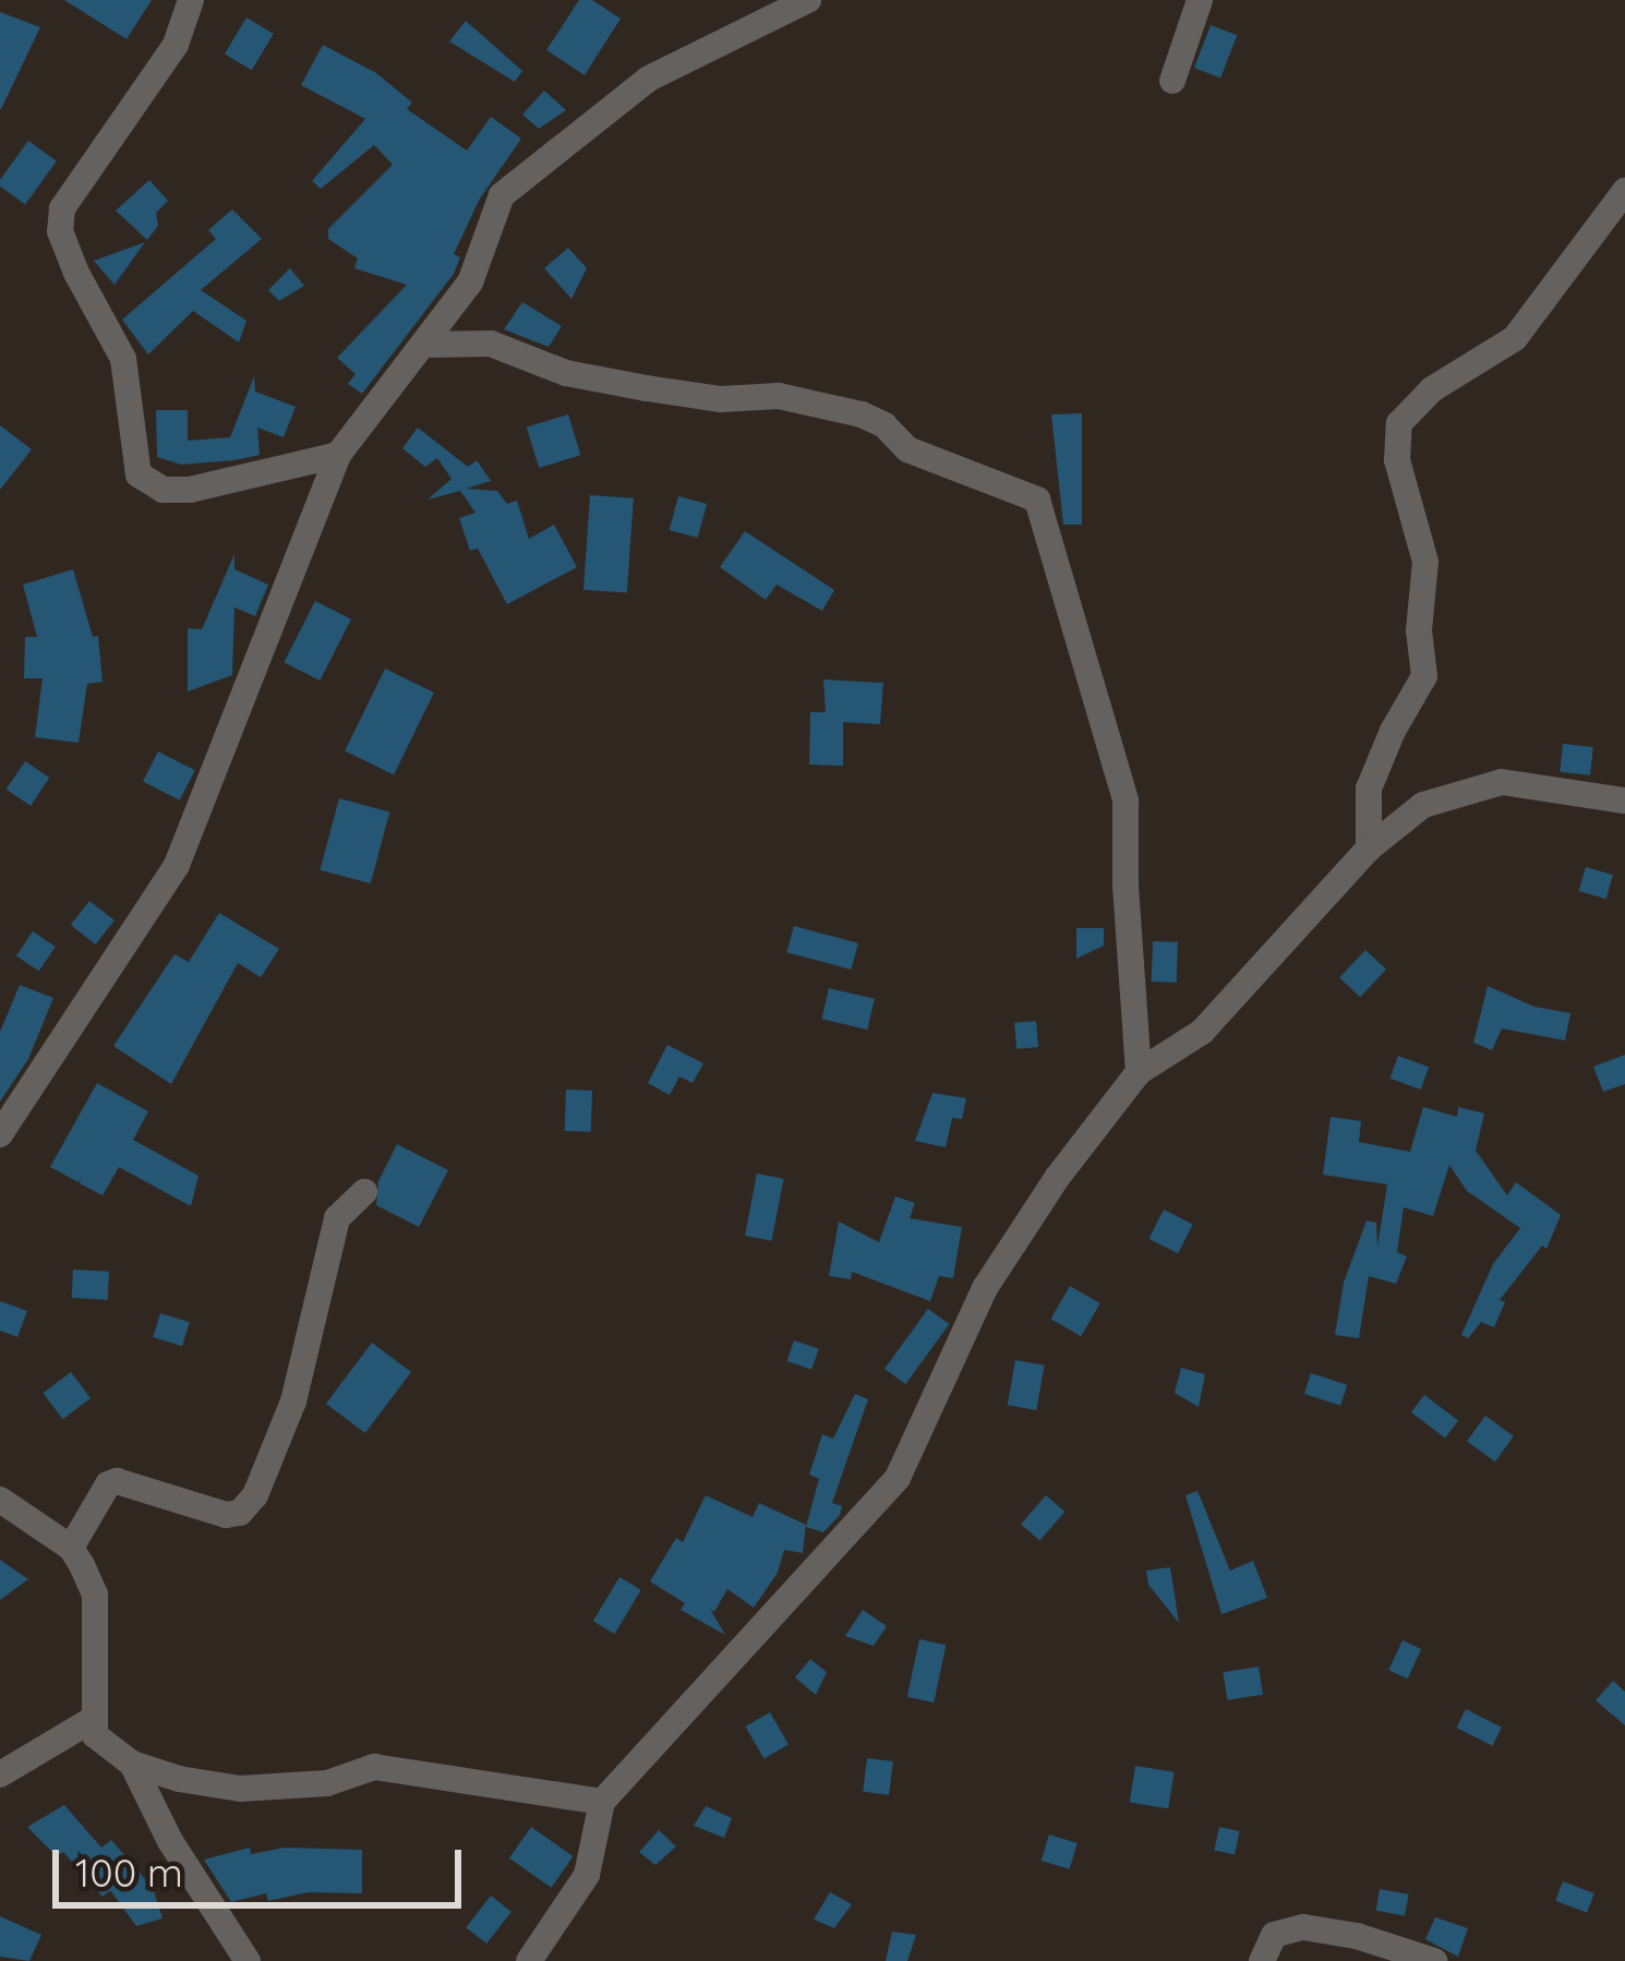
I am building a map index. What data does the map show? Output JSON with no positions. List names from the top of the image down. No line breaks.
{"scale_bar":"100 m"}
